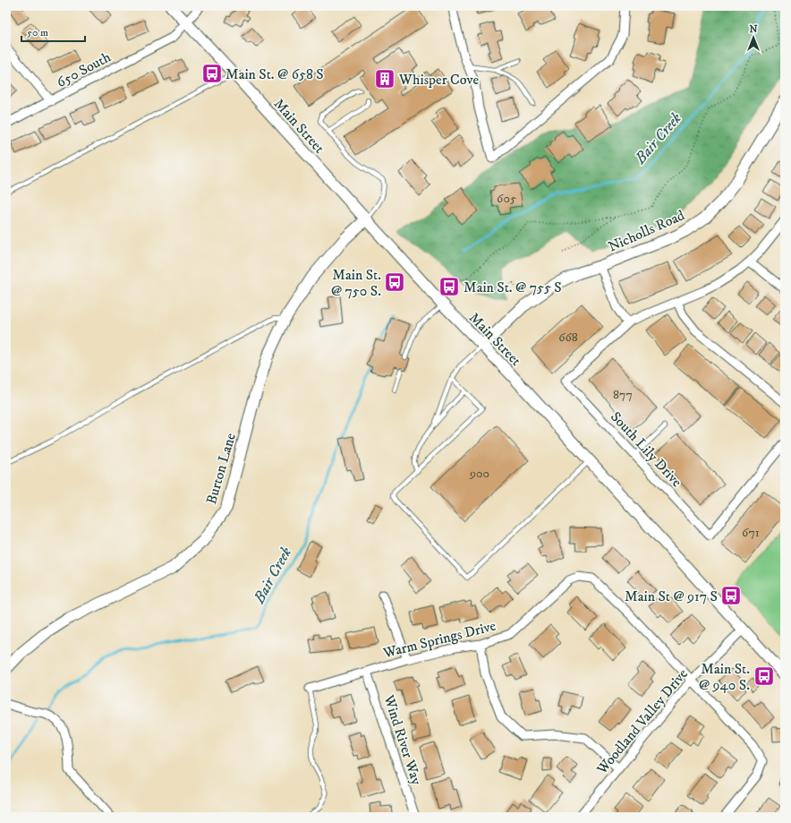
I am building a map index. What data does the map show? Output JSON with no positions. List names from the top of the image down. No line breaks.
{"streets":{"street":["650 South","Main Street","Nicholls Road","South Lily Drive","Burton Lane","Warm Springs Drive","Woodland Valley Drive","Wind River Way"]},"crossings":[["650 South","Main Street"],["Main Street","Nicholls Road"],["Main Street","Burton Lane"],["Main Street","Woodland Valley Drive"],["Warm Springs Drive","Woodland Valley Drive"],["Warm Springs Drive","Wind River Way"]],"water":["Bair Creek"],"places":{"bus stop":["Main St. @ 658 S","Main St. @ 750 S.","Main St. @ 755 S","Main St @ 917 S","Main St. @ 940 S."],"building":["Whisper Cove"]},"house_numbers":["605","668","877","900","671"],"scale_bar":"50 m","north":"top"}
